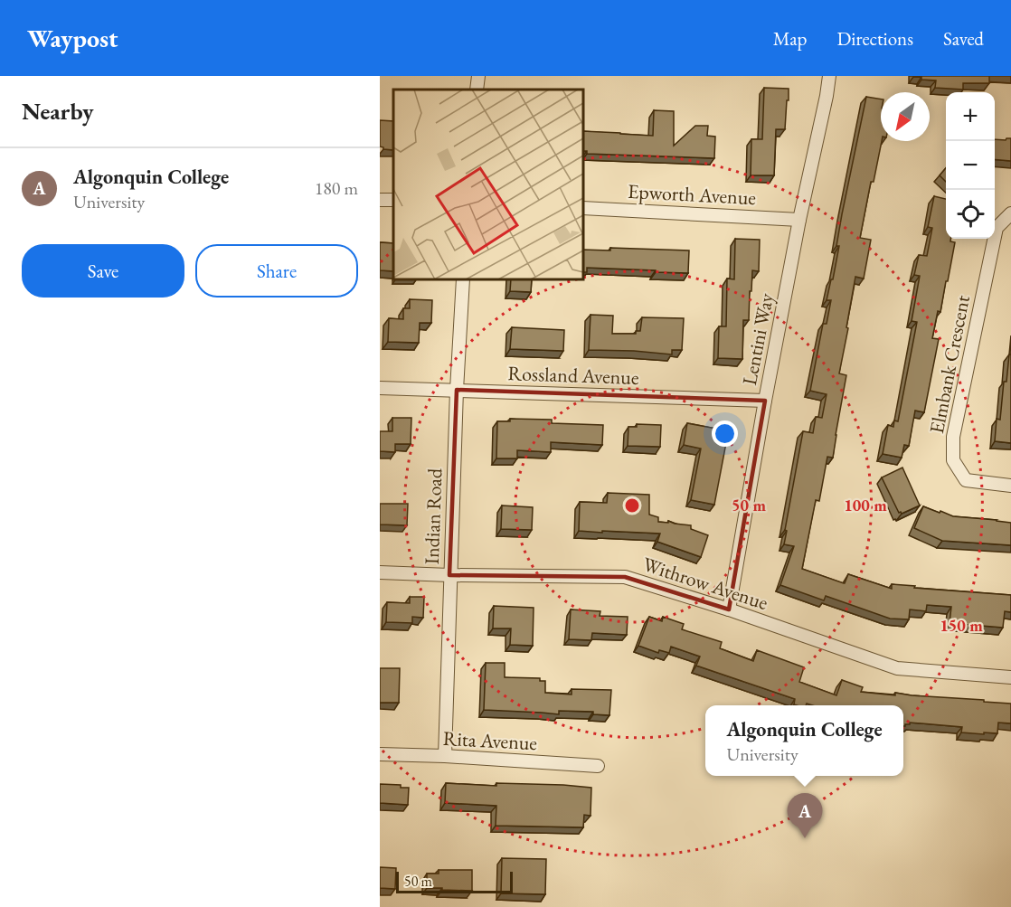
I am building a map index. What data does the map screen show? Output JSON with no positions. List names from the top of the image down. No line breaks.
{"streets":{"street":["Epworth Avenue","Lentini Way","Elmbank Crescent","Rossland Avenue","Indian Road","Withrow Avenue","Rita Avenue"]},"crossings":[["Epworth Avenue","Lentini Way"],["Lentini Way","Rossland Avenue"],["Lentini Way","Withrow Avenue"],["Rossland Avenue","Indian Road"],["Indian Road","Withrow Avenue"],["Indian Road","Rita Avenue"]],"scale_bar":"50 m","north":"bottom left","page":{"header":"Waypost","nav":["Map","Directions","Saved"],"heading":"Nearby","map_buttons":["+","−"],"list":[{"mark":"A","name":"Algonquin College","note":"University","value":"180 m"}],"buttons":["Save","Share"],"popup":["Algonquin College","University"],"pins":"A","scale":"50 m"},"rings":["50 m","100 m","150 m"]}
